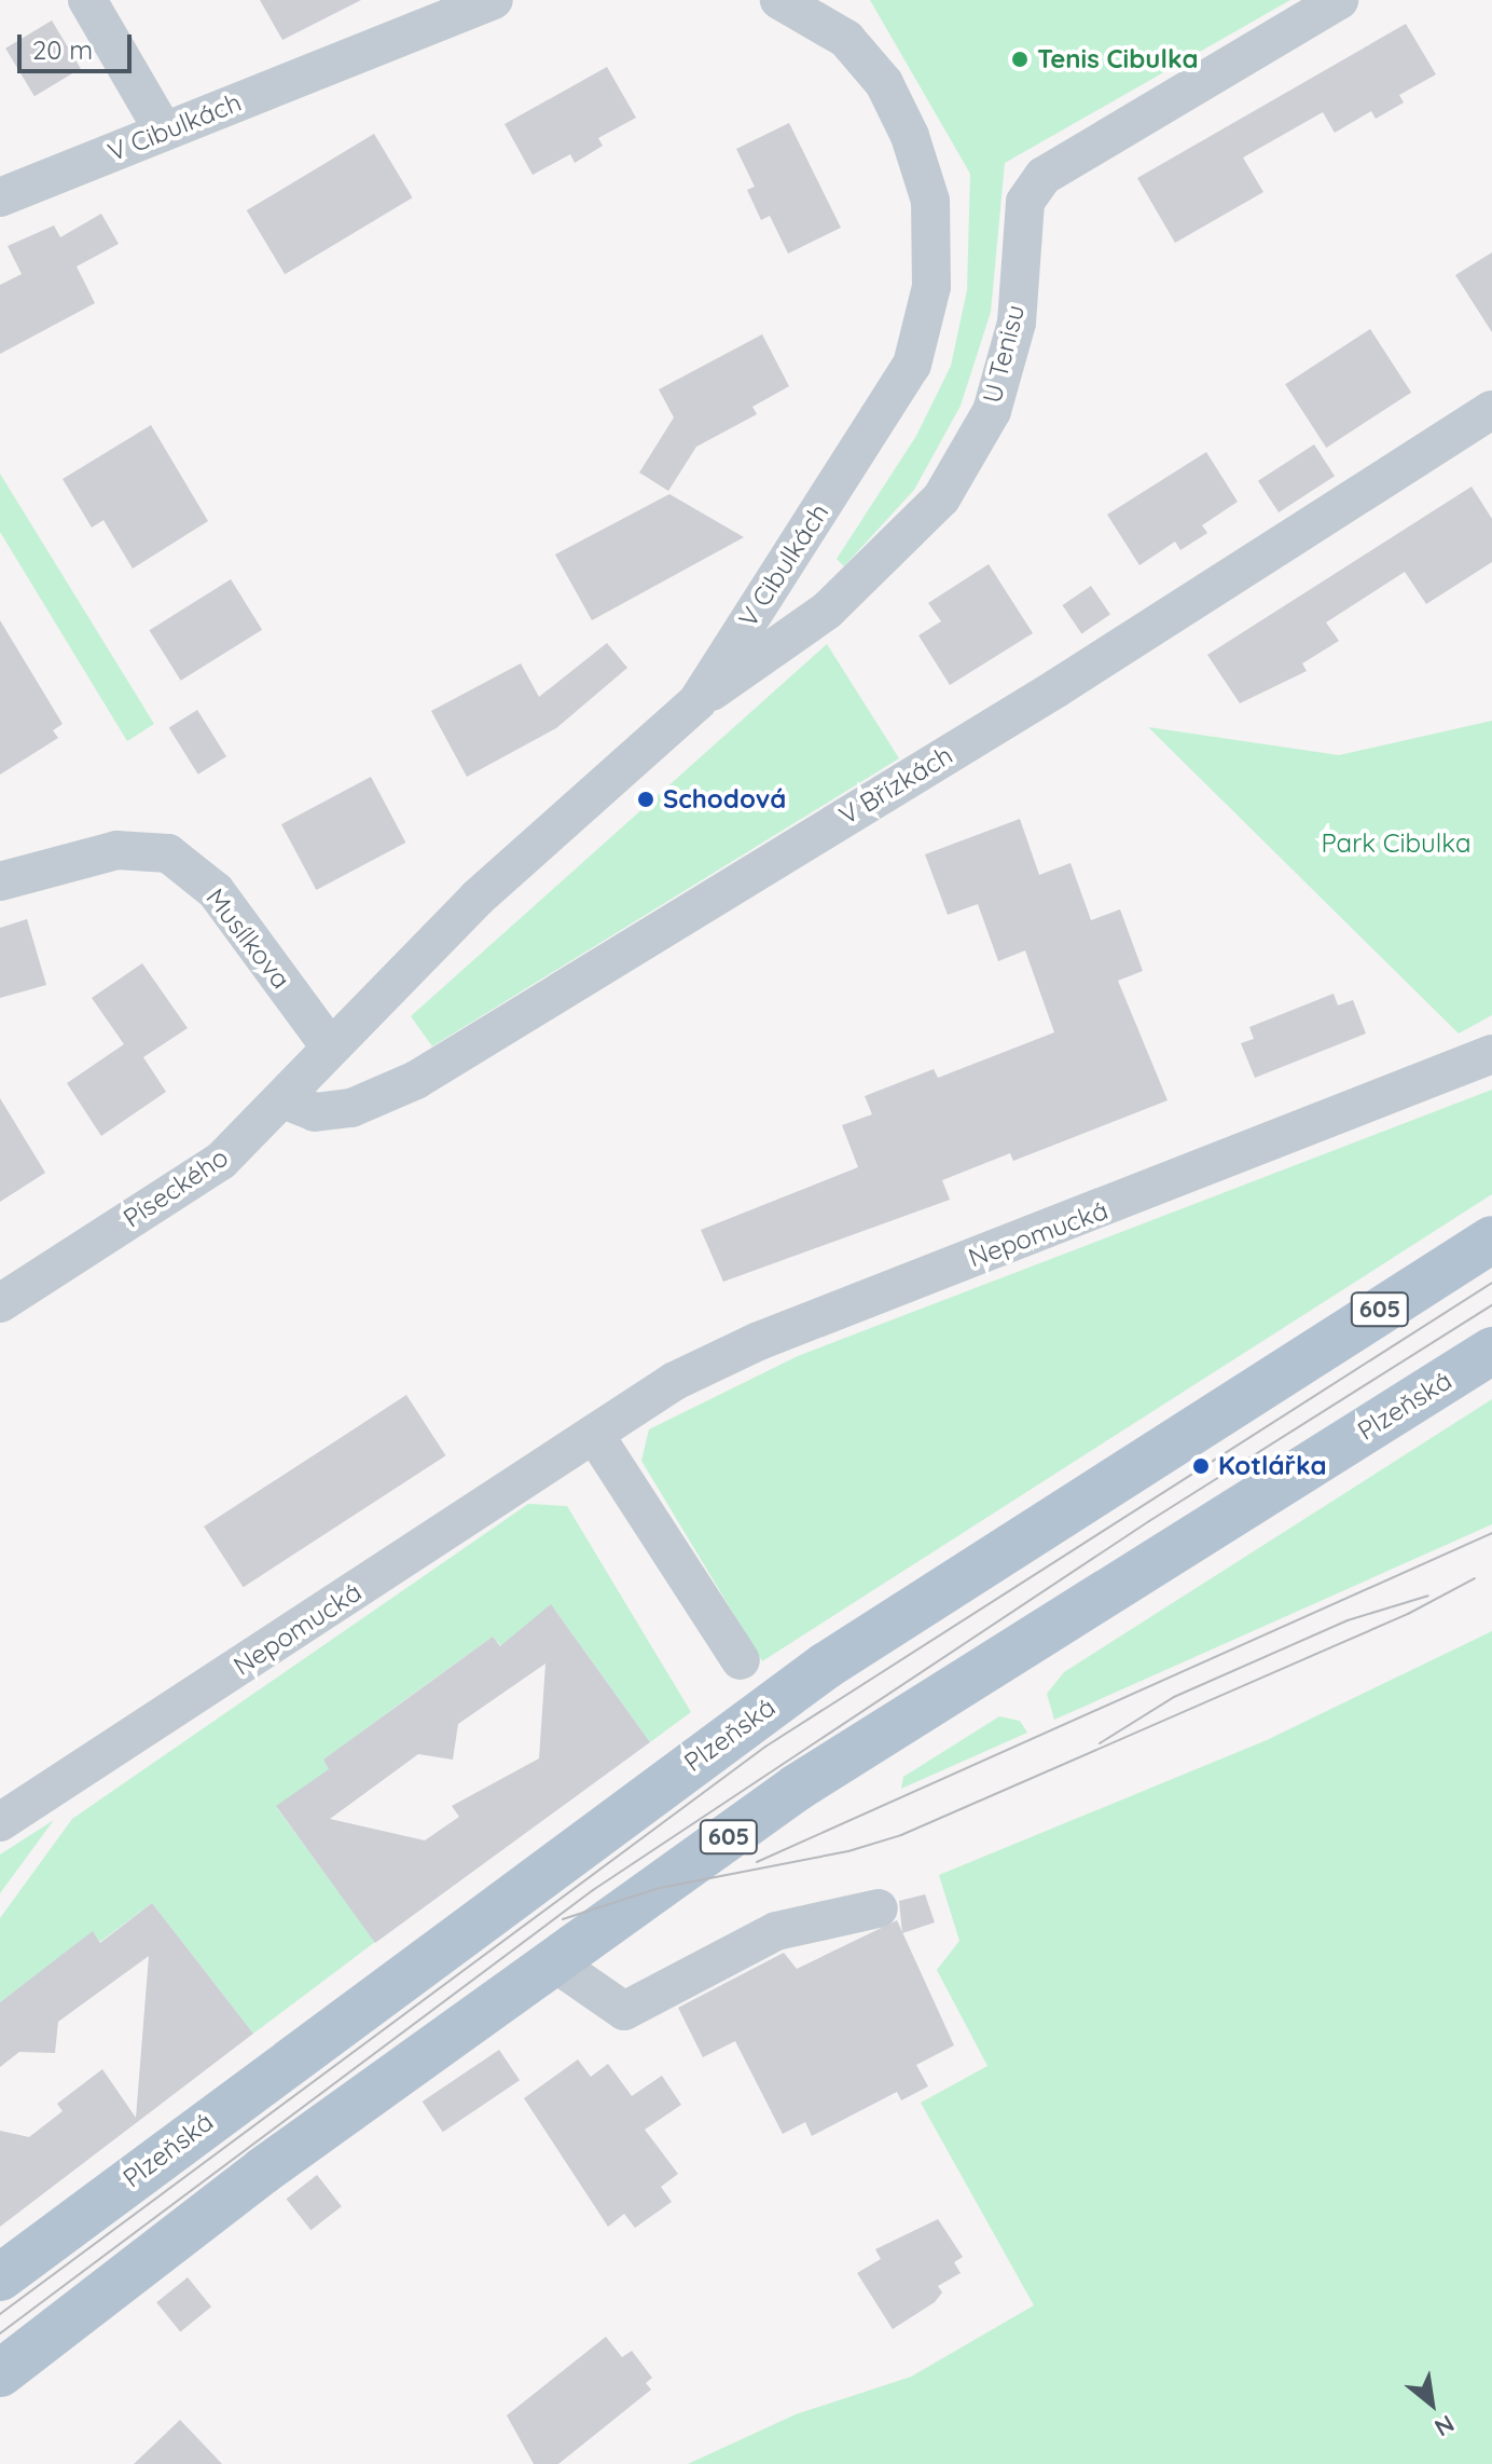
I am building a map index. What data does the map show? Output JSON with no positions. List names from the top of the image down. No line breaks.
{"streets":{"main road":["605","Plzeňská"],"street":["V Cibulkách","U Tenisu","V Břízkách","Musílkova","Píseckého","Nepomucká"]},"crossings":[["V Cibulkách","U Tenisu"],["V Cibulkách","Musílkova"],["V Cibulkách","Píseckého"],["V Břízkách","Píseckého"],["Musílkova","Píseckého"]],"parks":["Park Cibulka"],"places":["Tenis Cibulka","Schodová","Kotlářka"],"scale_bar":"20 m","north":"bottom right"}
